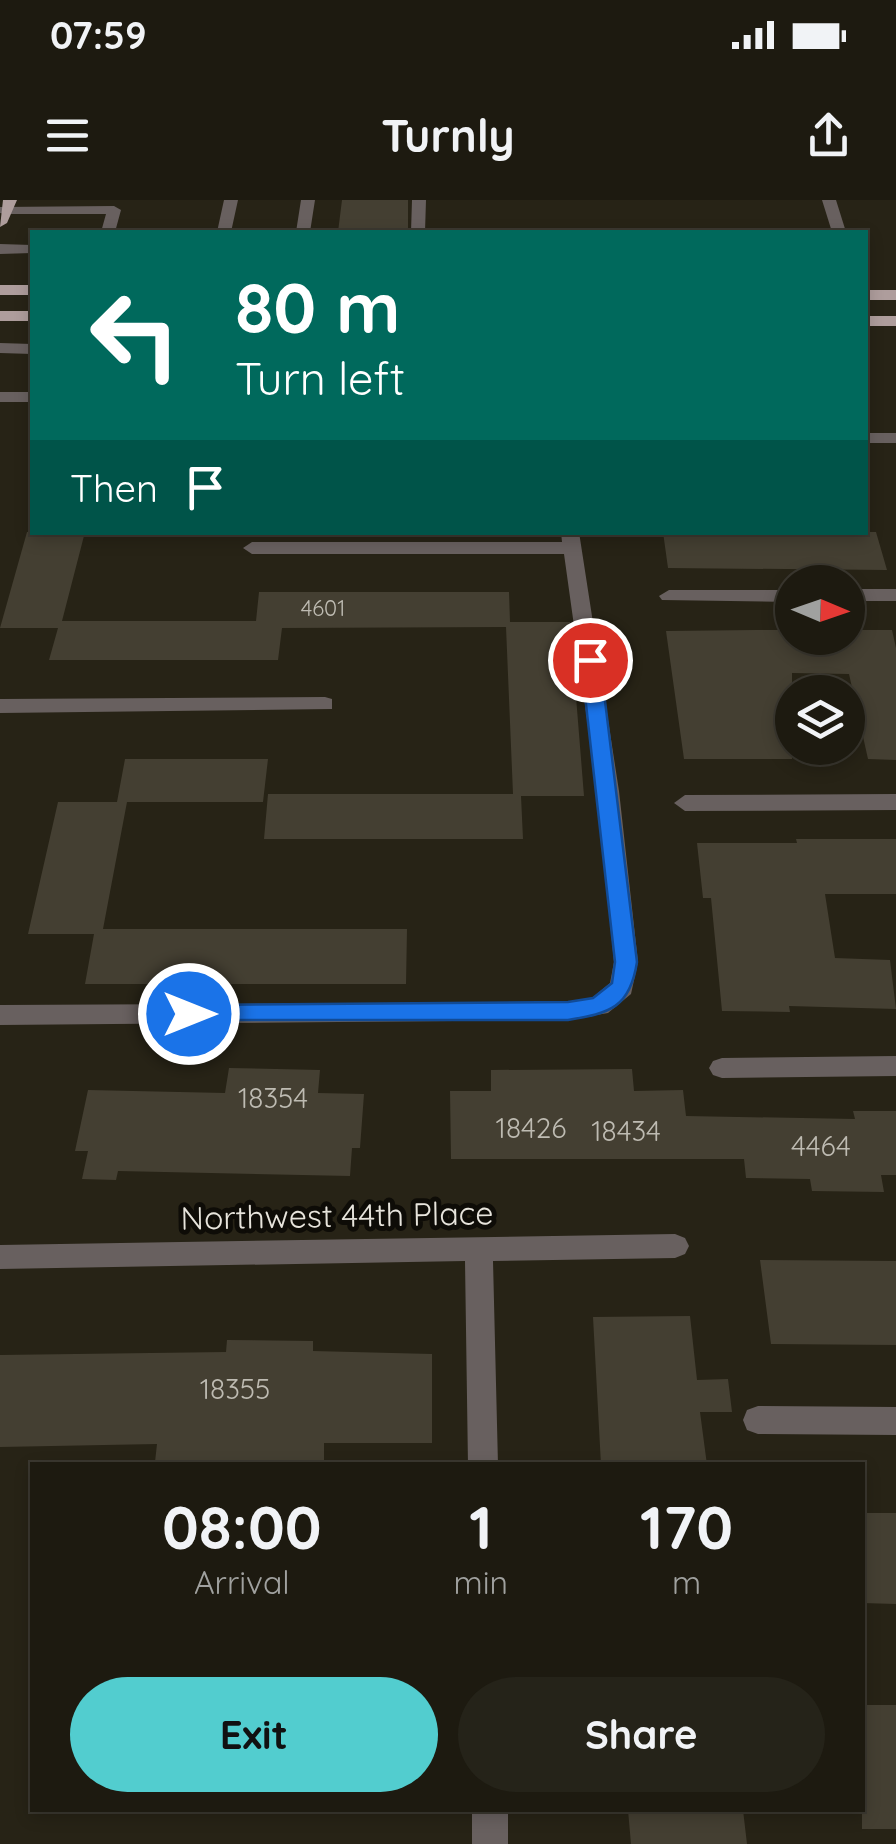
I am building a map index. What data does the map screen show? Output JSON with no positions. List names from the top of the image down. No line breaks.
{"streets":{"street":["Northwest 44th Place"]},"house_numbers":["4601","18354","18426","18434","4464","18355"],"north":"right","page":{"status":"07:59","header":"Turnly","turn":["80 m","Turn left"],"then":"Then","eta":["08:00","Arrival","1","min","170","m"],"buttons":["Exit","Share"]}}
